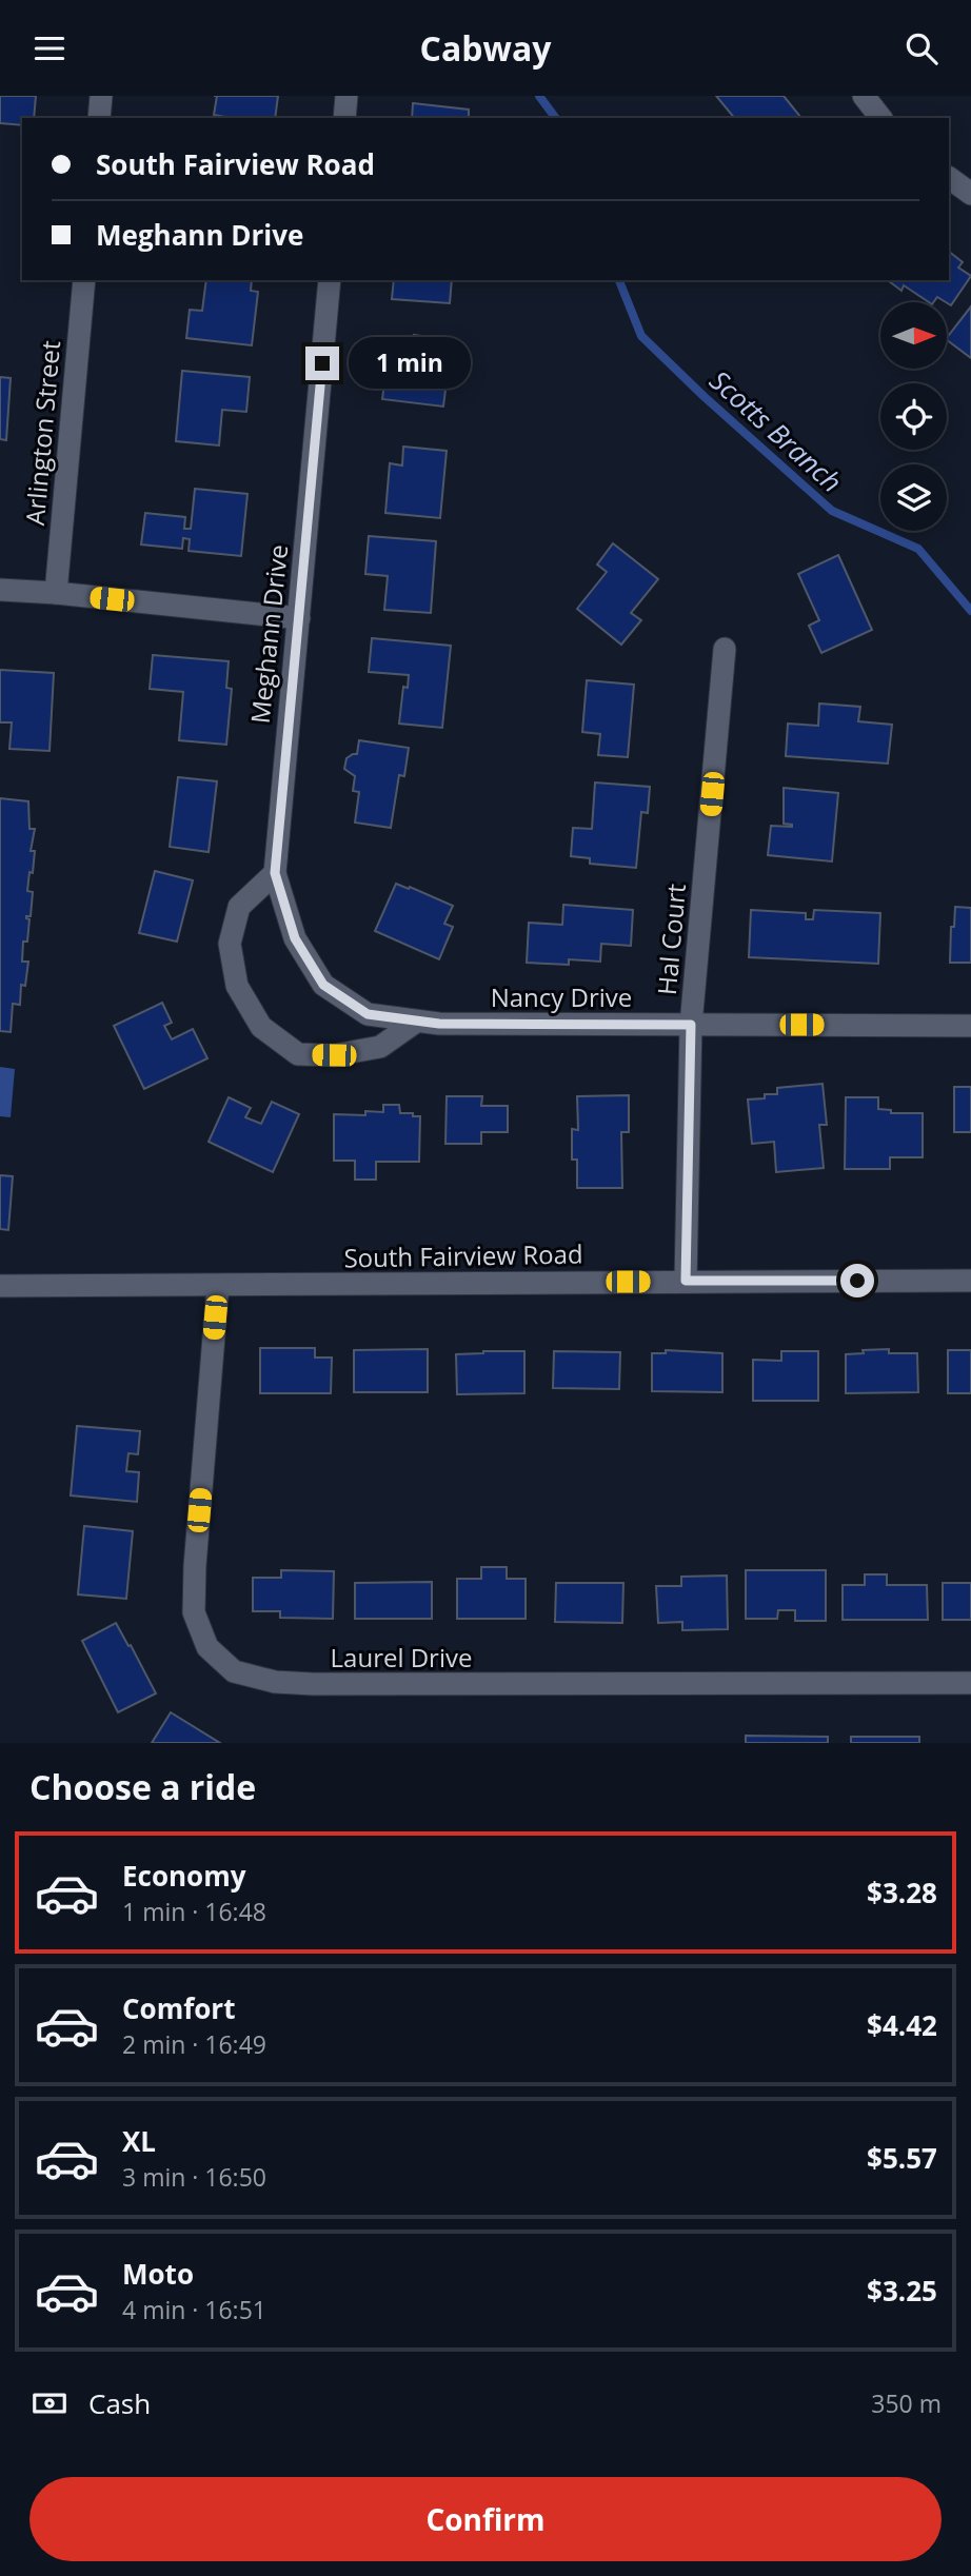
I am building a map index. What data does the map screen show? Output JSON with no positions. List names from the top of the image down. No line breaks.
{"streets":{"street":["Arlington Street","Meghann Drive","Hal Court","Nancy Drive","South Fairview Road","Laurel Drive"]},"crossings":[["Meghann Drive","Nancy Drive"],["Hal Court","Nancy Drive"],["Hal Court","South Fairview Road"],["South Fairview Road","Laurel Drive"]],"water":["Scotts Branch"],"north":"right","page":{"header":"Cabway","banner":["South Fairview Road","Meghann Drive"],"bubble":"1 min","heading":"Choose a ride","list":[{"name":"Economy","note":"1 min · 16:48","value":"$3.28"},{"name":"Comfort","note":"2 min · 16:49","value":"$4.42"},{"name":"XL","note":"3 min · 16:50","value":"$5.57"},{"name":"Moto","note":"4 min · 16:51","value":"$3.25"}],"pay":["Cash","350 m"],"buttons":"Confirm"}}
